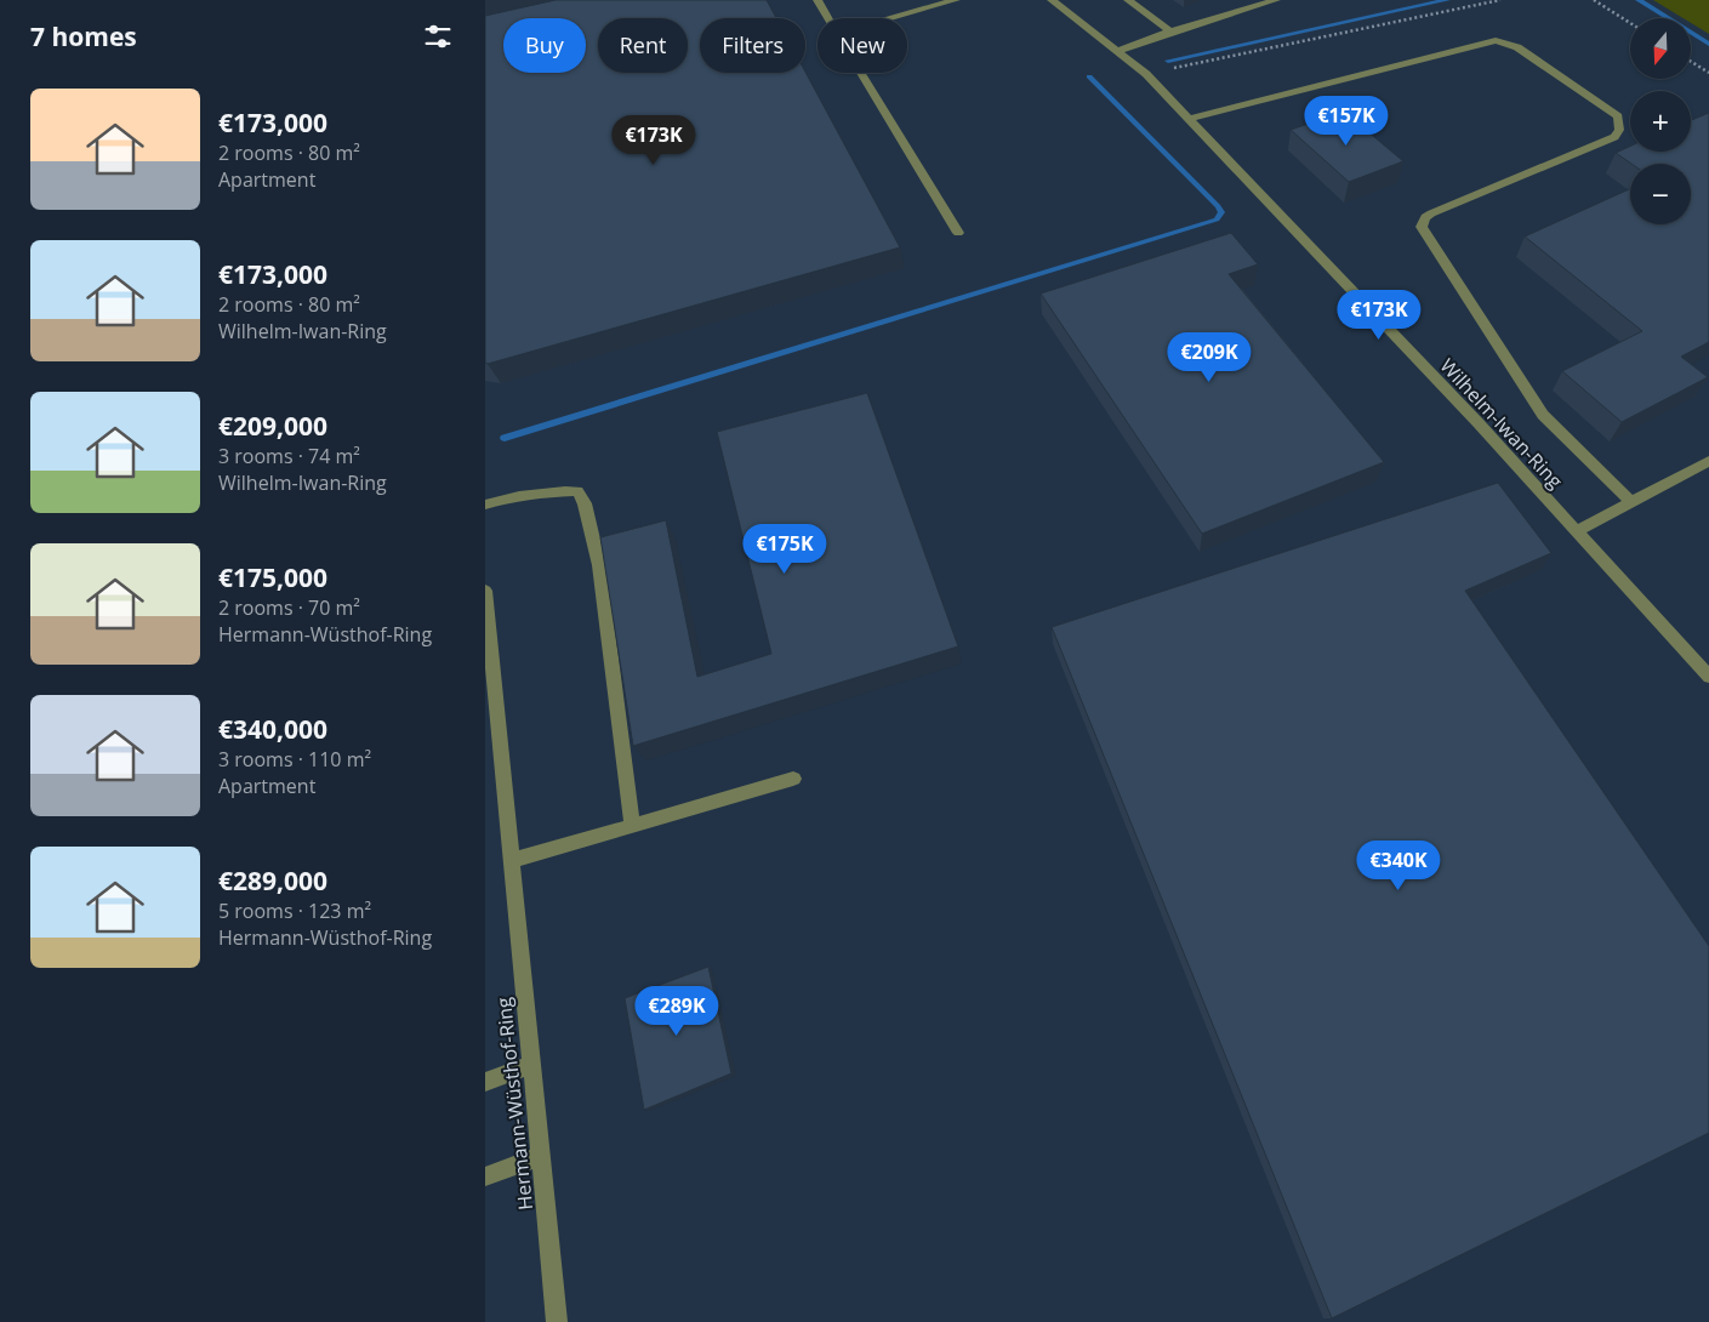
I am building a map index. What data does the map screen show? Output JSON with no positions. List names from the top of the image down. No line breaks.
{"streets":{"street":["Wilhelm-Iwan-Ring","Hermann-Wüsthof-Ring"]},"north":"bottom","page":{"heading":"7 homes","map_buttons":["+","−"],"chip":["Buy","Rent","Filters","New"],"list":[{"name":"€173,000","note":"2 rooms · 80 m² · Apartment"},{"name":"€173,000","note":"2 rooms · 80 m² · Wilhelm-Iwan-Ring"},{"name":"€209,000","note":"3 rooms · 74 m² · Wilhelm-Iwan-Ring"},{"name":"€175,000","note":"2 rooms · 70 m² · Hermann-Wüsthof-Ring"},{"name":"€340,000","note":"3 rooms · 110 m² · Apartment"},{"name":"€289,000","note":"5 rooms · 123 m² · Hermann-Wüsthof-Ring"}],"price":["€157K","€173K","€173K","€209K","€175K","€340K","€289K"]}}
